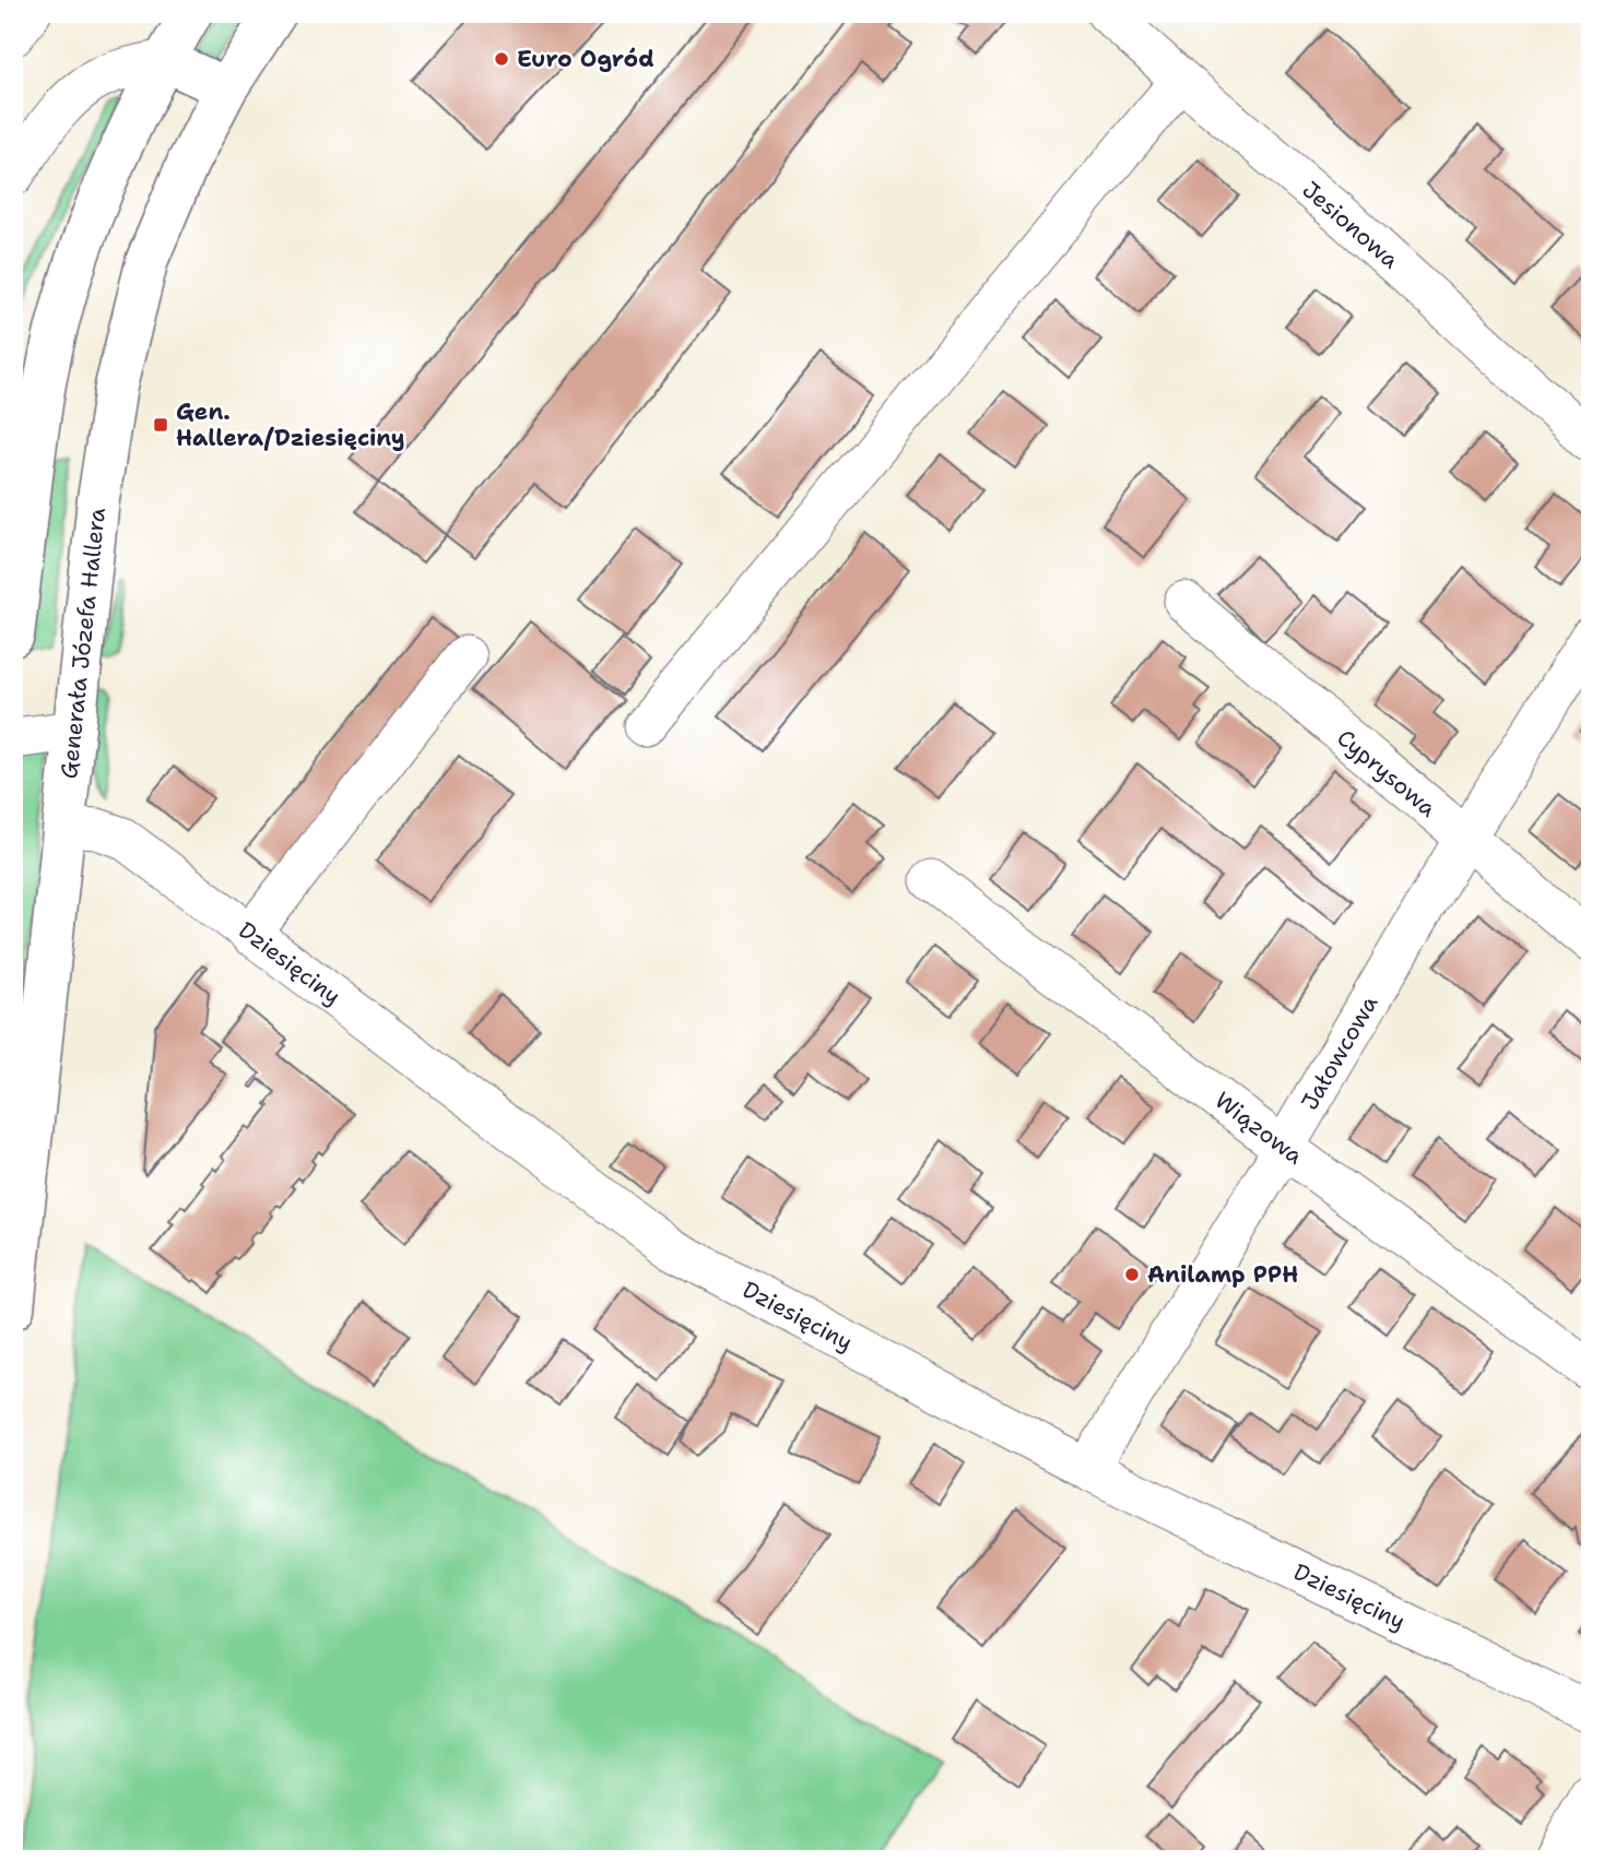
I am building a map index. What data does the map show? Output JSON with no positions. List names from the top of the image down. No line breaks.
{"streets":{"main road":["Generała Józefa Hallera"],"street":["Jesionowa","Cyprysowa","Dziesięciny","Jałowcowa","Wiązowa"]},"crossings":[["Generała Józefa Hallera","Dziesięciny"],["Cyprysowa","Jałowcowa"],["Dziesięciny","Jałowcowa"],["Jałowcowa","Wiązowa"]],"places":{"other":["Euro Ogród","Anilamp PPH"],"transit":["Gen. Hallera/Dziesięciny"]}}
